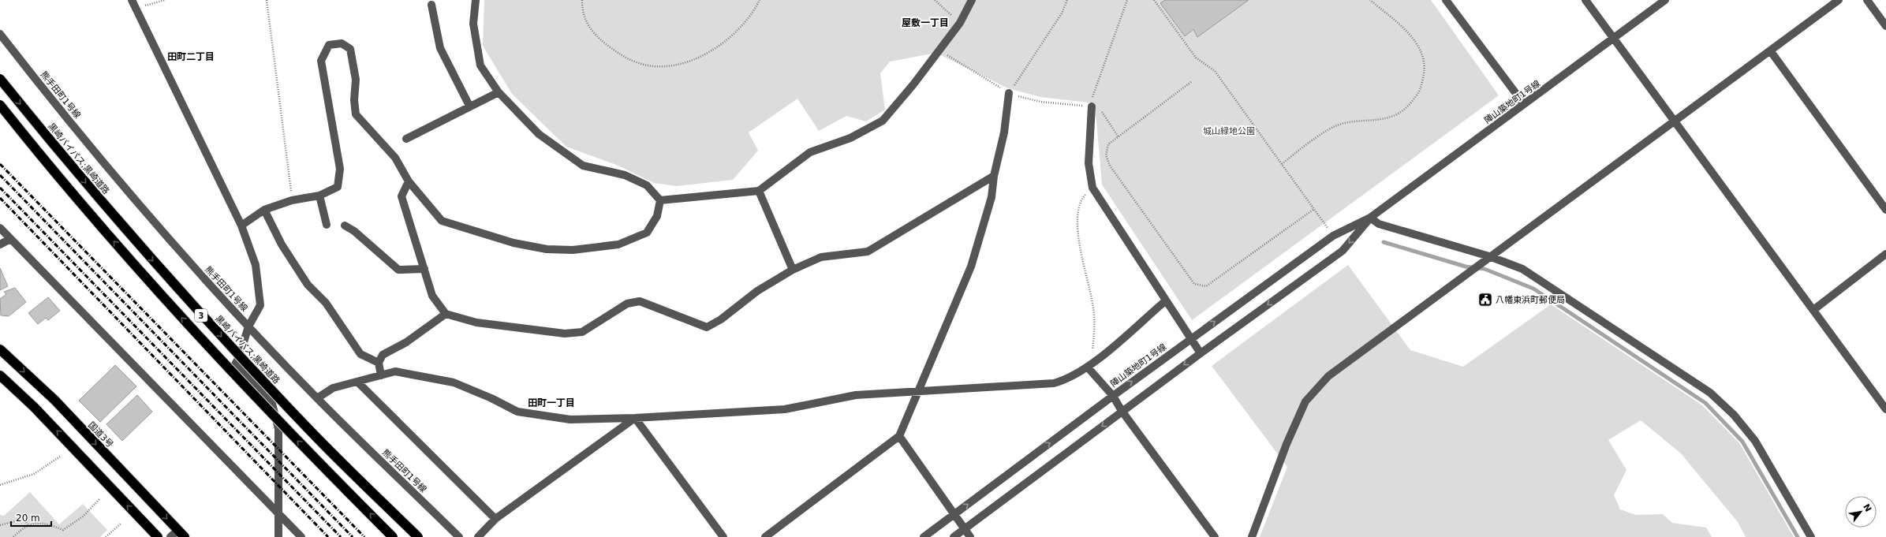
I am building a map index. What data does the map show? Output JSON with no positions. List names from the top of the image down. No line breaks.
{"streets":{"highway":["黒崎バイパス;黒崎道路","3","国道3号"],"street":["熊手田町1号線","陣山築地町1号線"]},"districts":["屋敷一丁目","田町二丁目","田町一丁目"],"parks":["城山緑地公園"],"places":{"public building":["八幡東浜町郵便局"]},"scale_bar":"20 m","north":"top right"}
